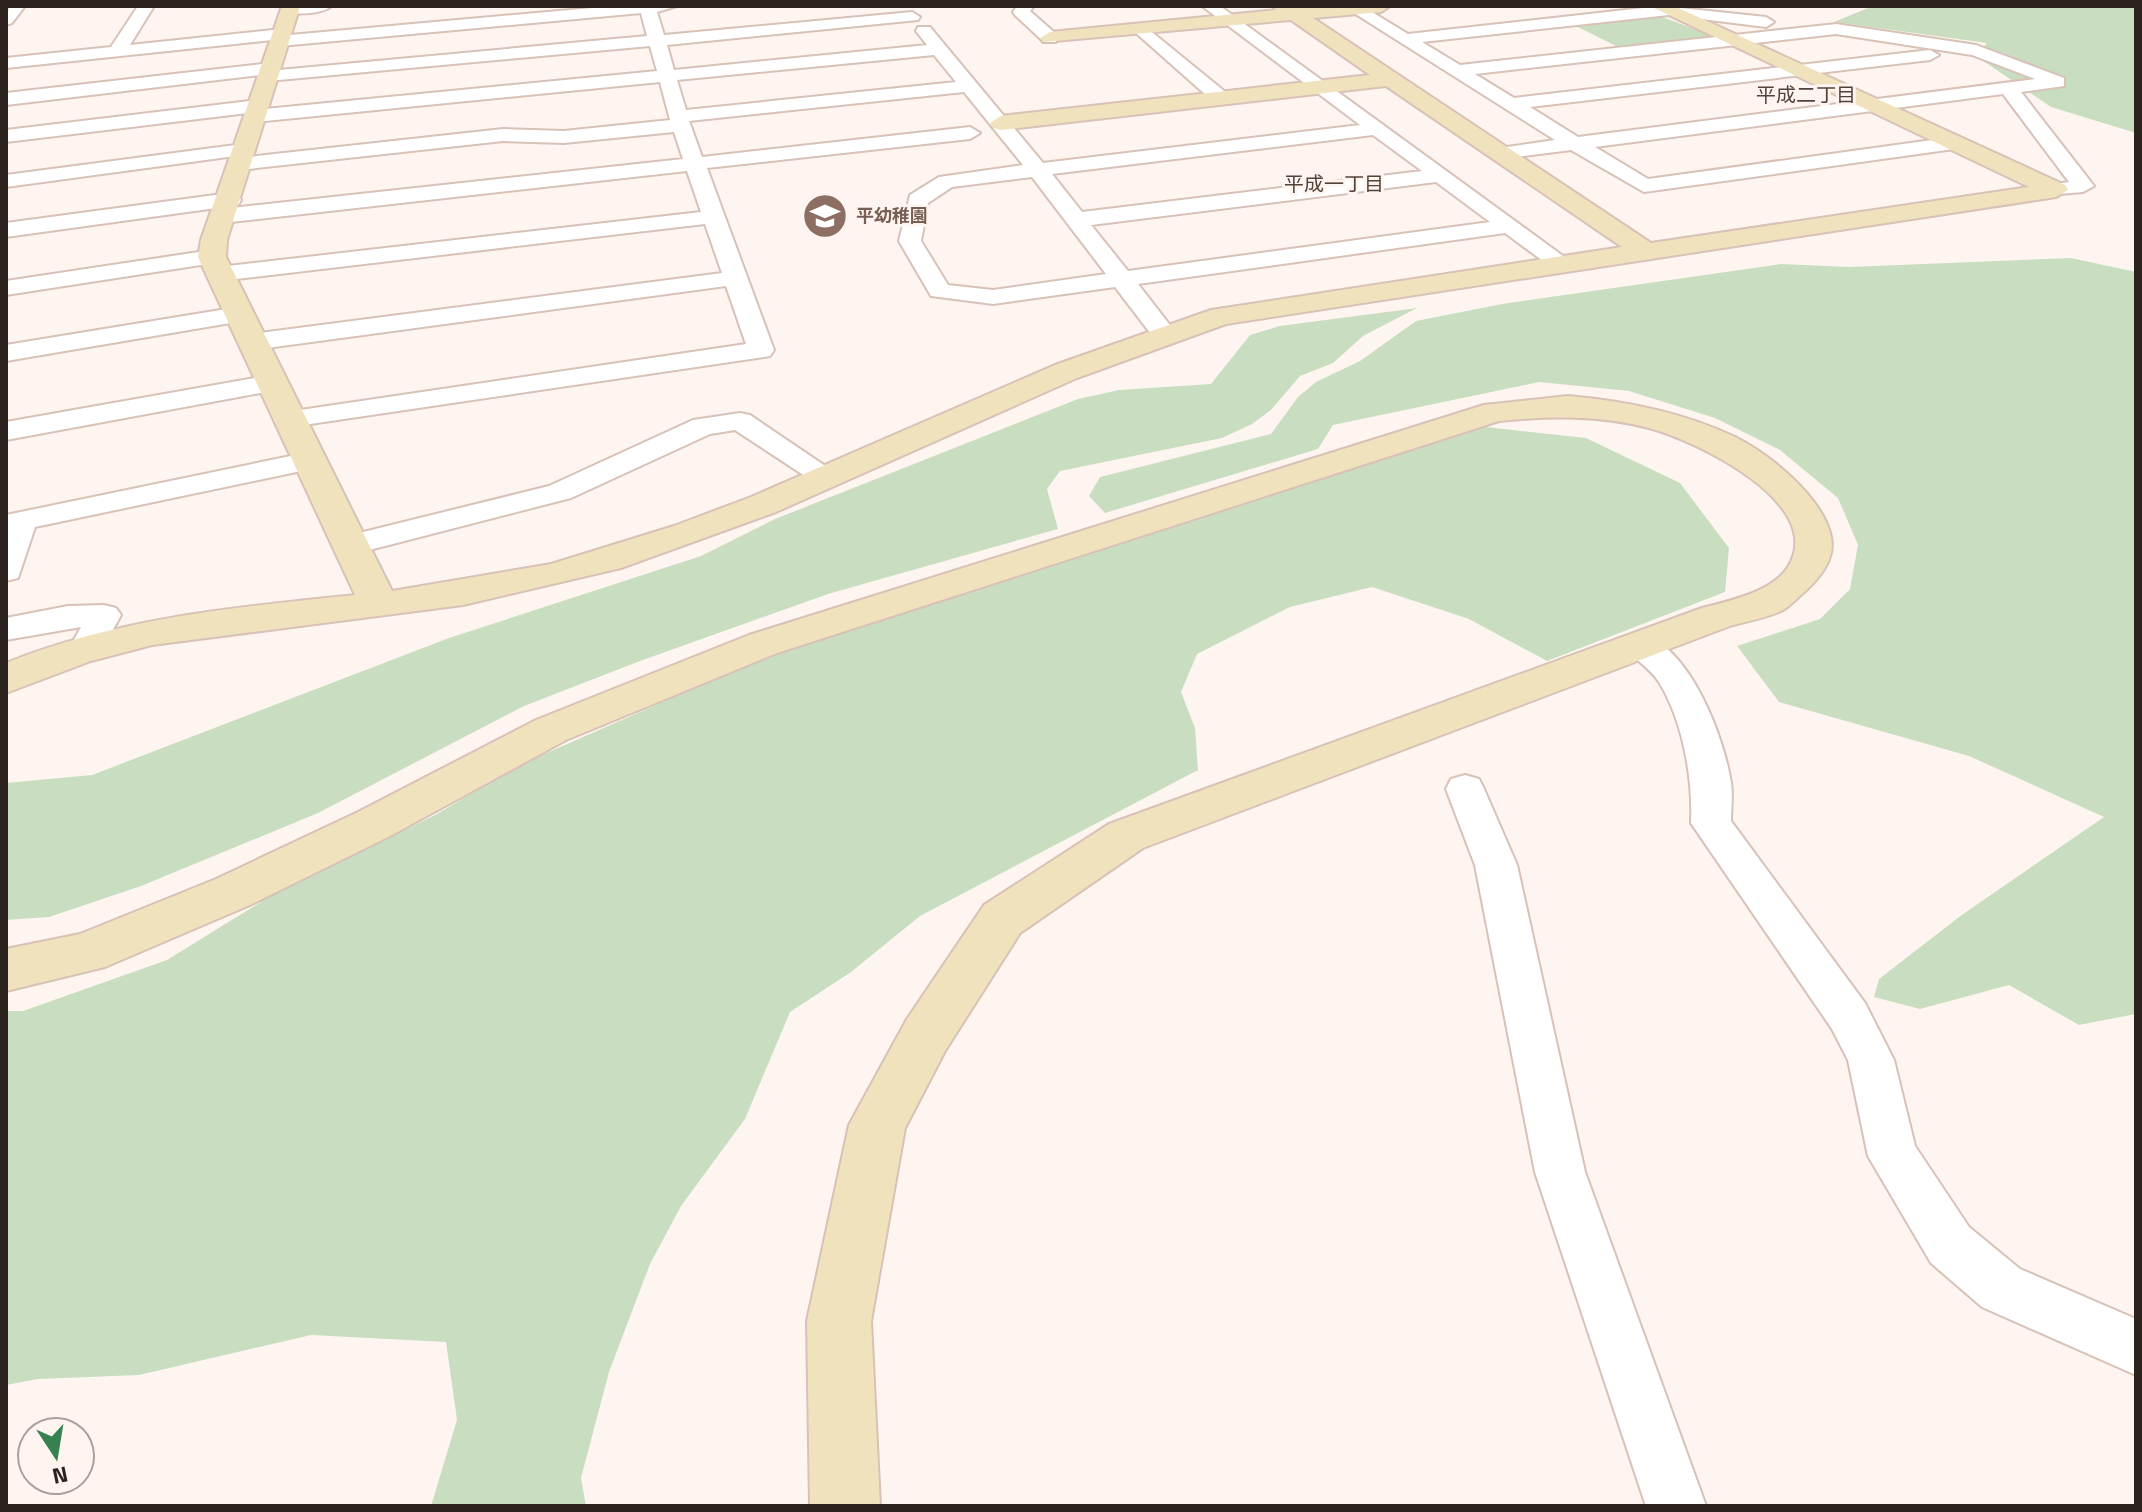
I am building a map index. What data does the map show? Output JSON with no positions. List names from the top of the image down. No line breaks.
{"districts":["平成二丁目","平成一丁目"],"places":{"school or university":["平幼稚園"]},"north":"bottom"}
